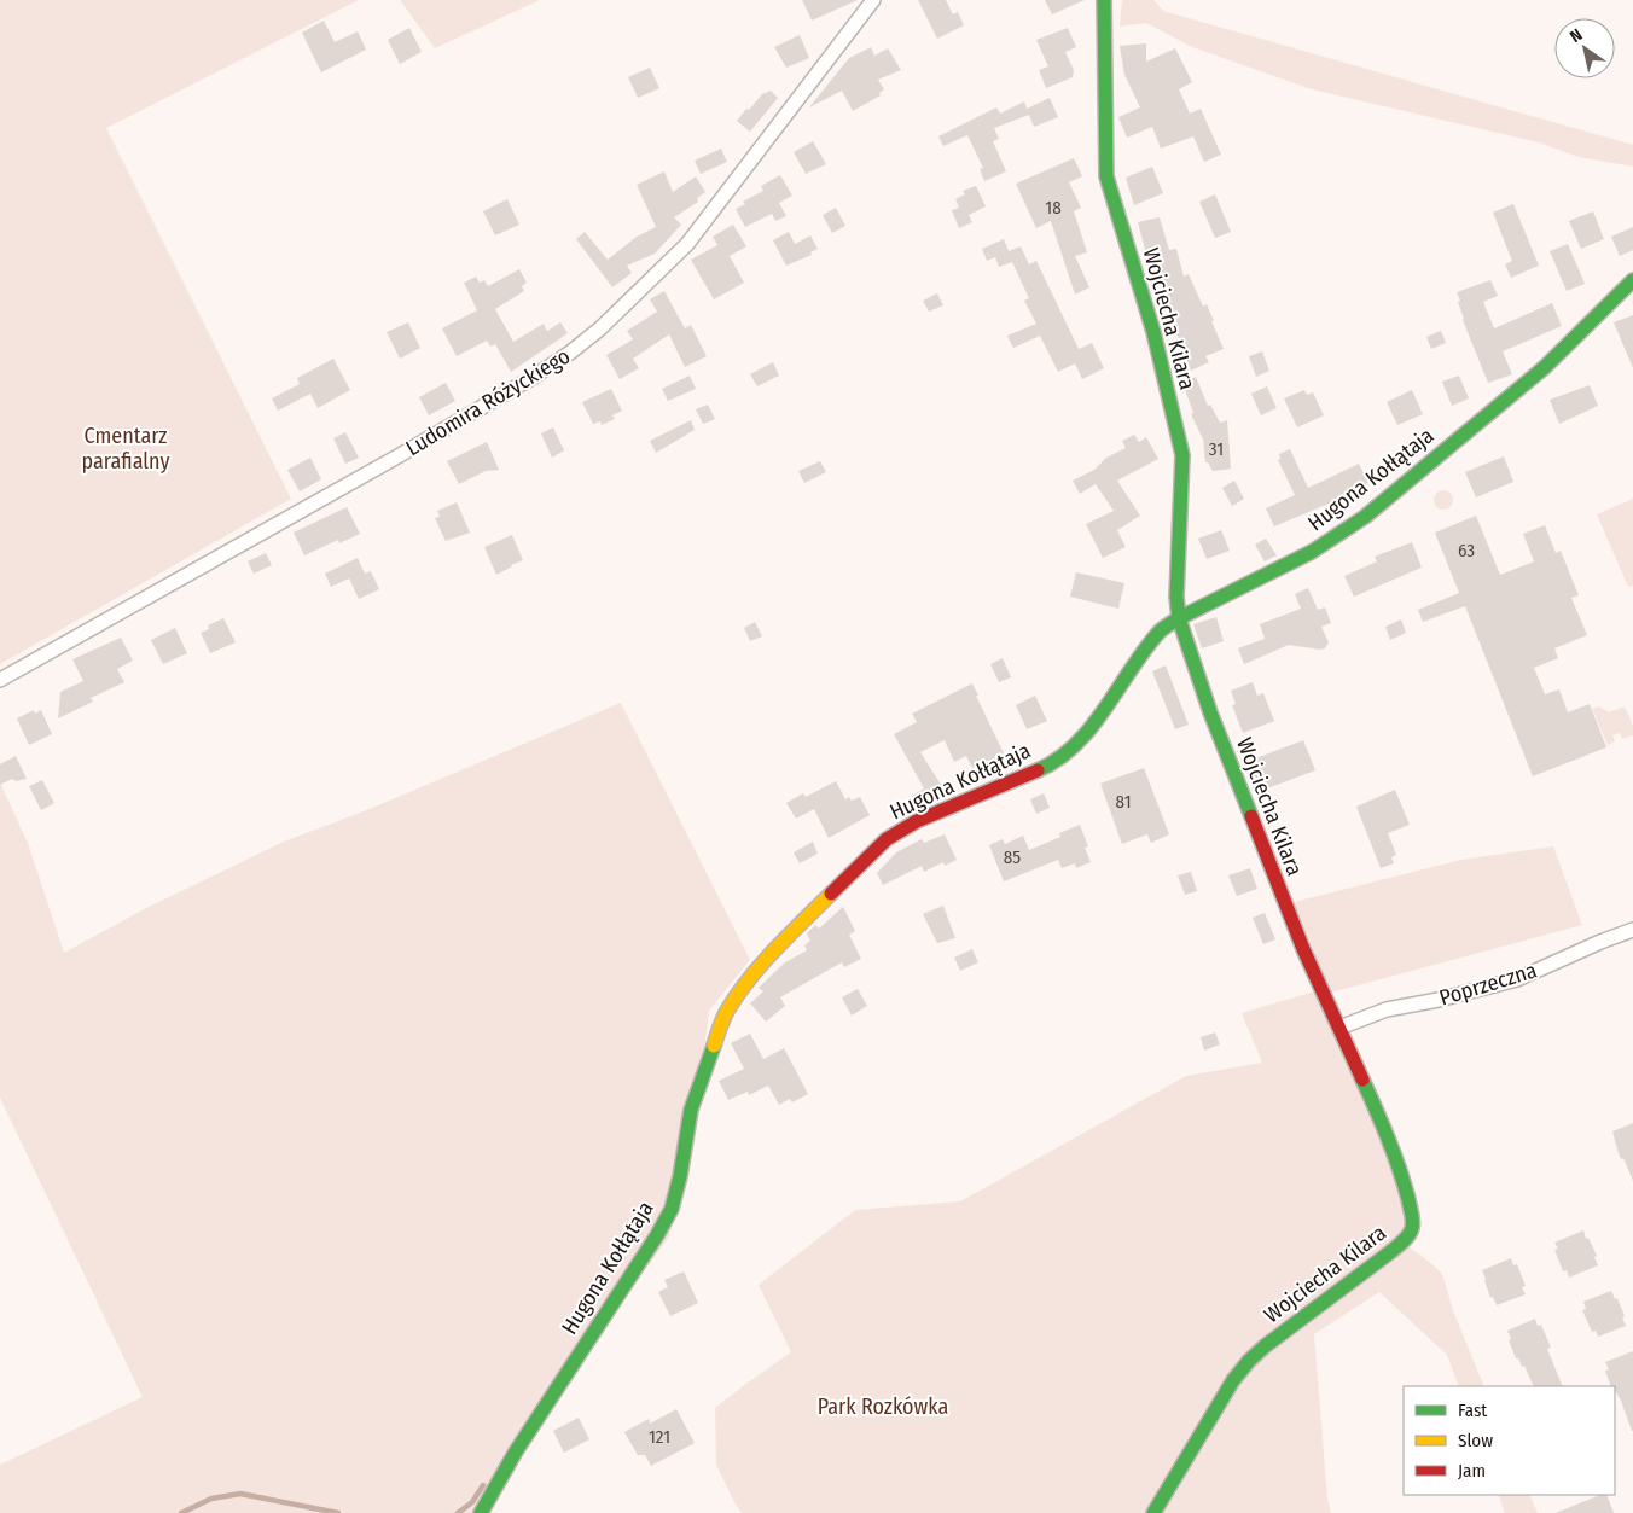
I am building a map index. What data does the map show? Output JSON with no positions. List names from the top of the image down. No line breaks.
{"streets":{"street":["Wojciecha Kilara","Ludomira Różyckiego","Hugona Kołłątaja","Poprzeczna"]},"crossings":[["Wojciecha Kilara","Hugona Kołłątaja"],["Wojciecha Kilara","Poprzeczna"]],"parks":["Cmentarz parafialny","Park Rozkówka"],"house_numbers":["18","31","63","81","85","121"],"legend":["Fast","Slow","Jam"],"north":"top left"}
